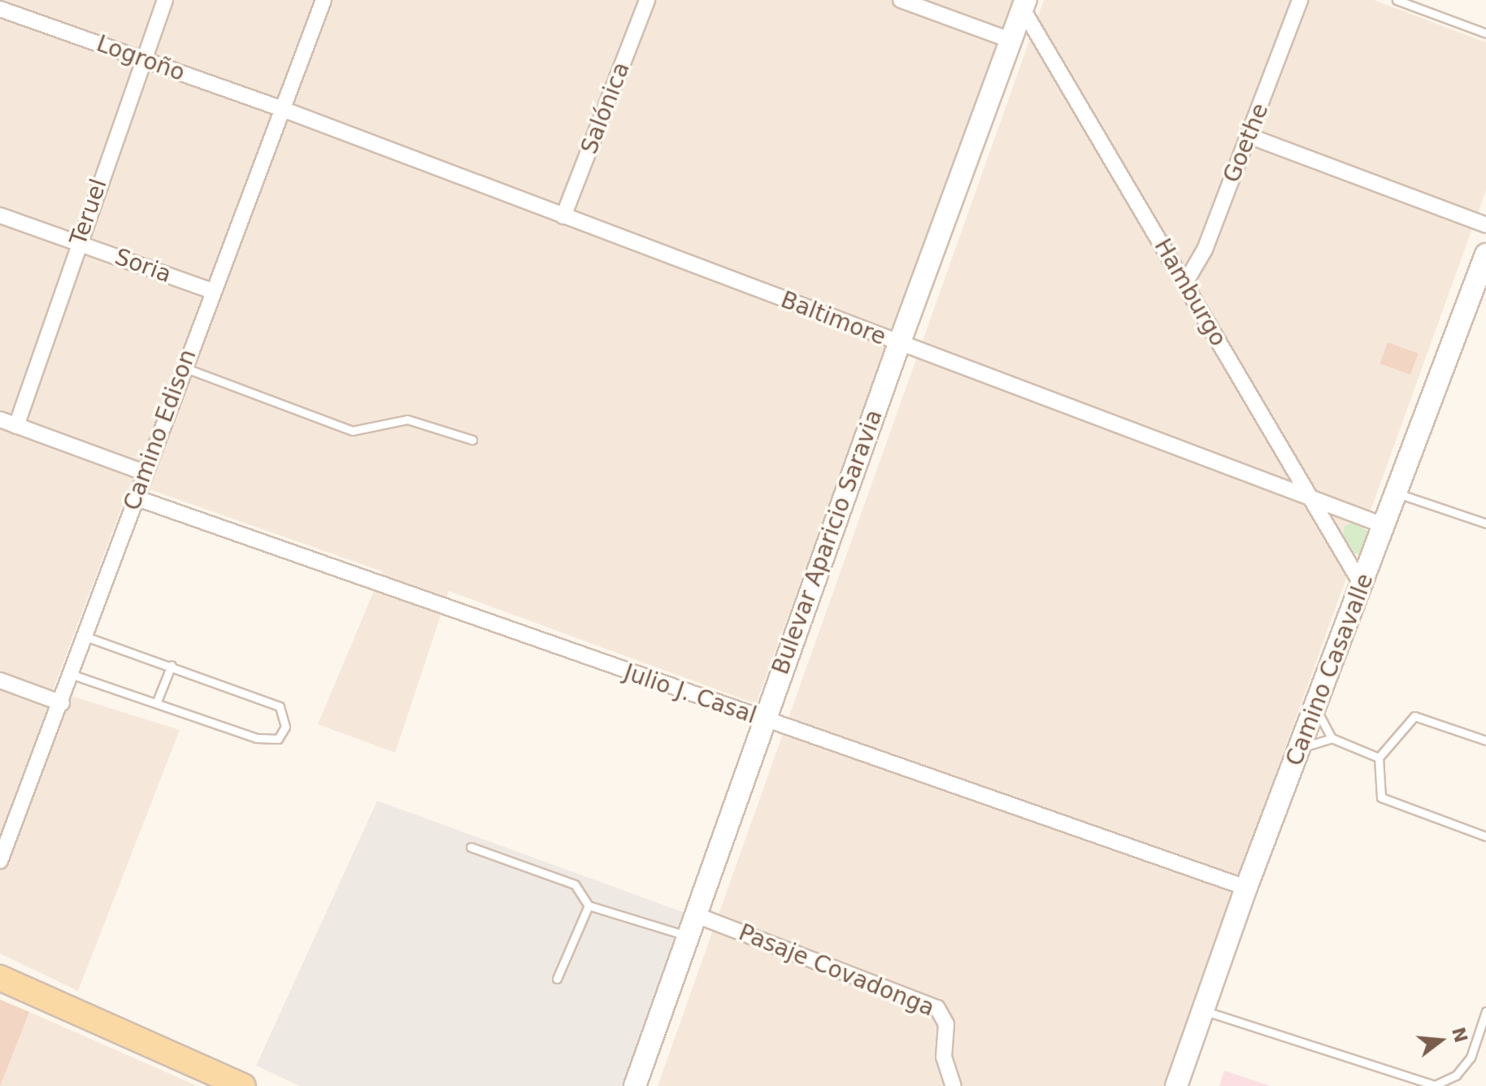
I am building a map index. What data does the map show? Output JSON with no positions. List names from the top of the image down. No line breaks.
{"streets":{"street":["Logroño","Salónica","Goethe","Teruel","Soria","Hamburgo","Baltimore","Camino Edison","Bulevar Aparicio Saravia","Camino Casavalle","Julio J. Casal","Pasaje Covadonga"]},"crossings":[["Logroño","Teruel"],["Logroño","Baltimore"],["Logroño","Camino Edison"],["Salónica","Baltimore"],["Goethe","Hamburgo"],["Teruel","Soria"],["Soria","Camino Edison"],["Hamburgo","Baltimore"],["Hamburgo","Bulevar Aparicio Saravia"],["Hamburgo","Camino Casavalle"],["Baltimore","Camino Edison"],["Baltimore","Bulevar Aparicio Saravia"],["Baltimore","Camino Casavalle"],["Camino Edison","Julio J. Casal"],["Bulevar Aparicio Saravia","Julio J. Casal"],["Bulevar Aparicio Saravia","Pasaje Covadonga"],["Camino Casavalle","Julio J. Casal"]],"north":"right"}
